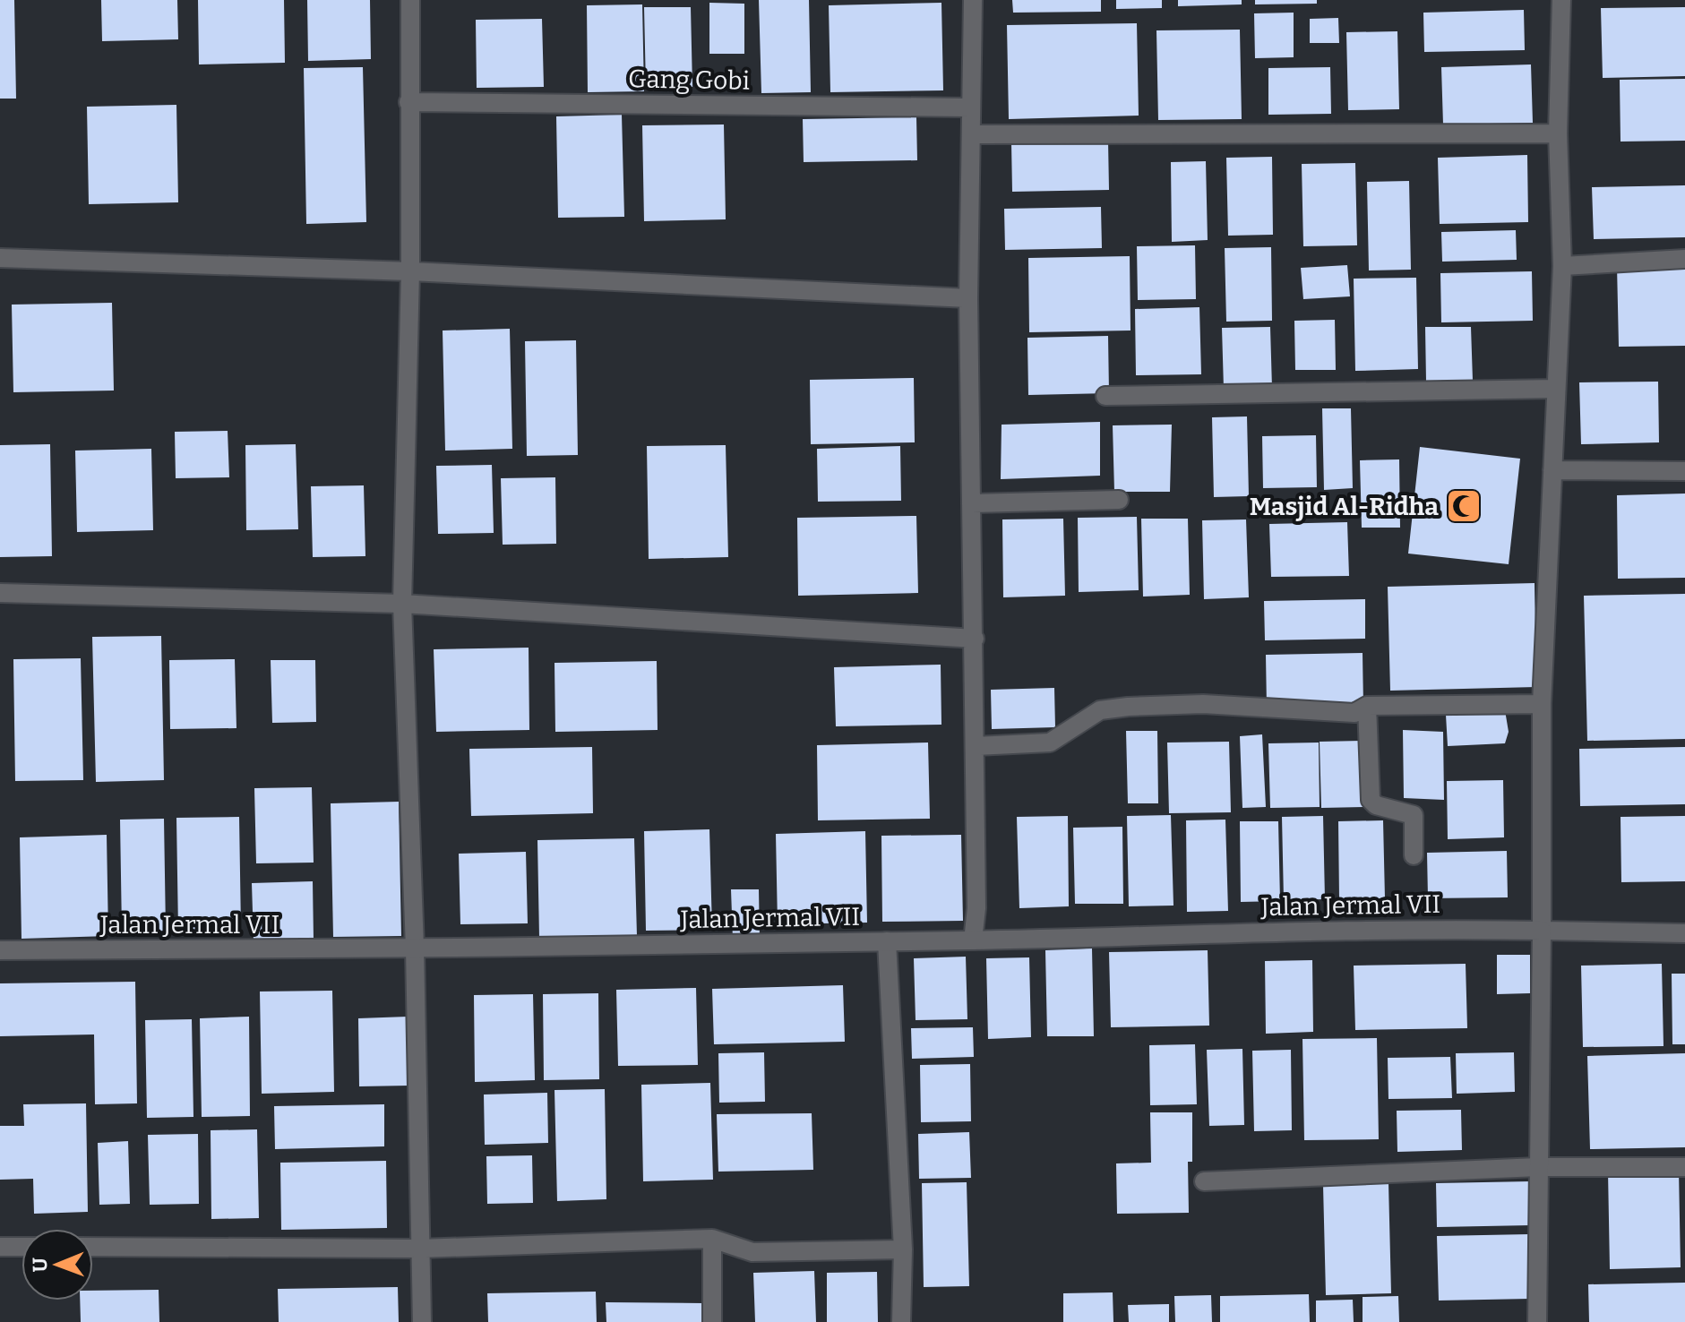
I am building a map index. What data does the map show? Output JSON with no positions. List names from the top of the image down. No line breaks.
{"streets":{"street":["Gang Gobi","Jalan Jermal VII"]},"places":{"mosque":["Masjid Al-Ridha"]},"north":"left"}
